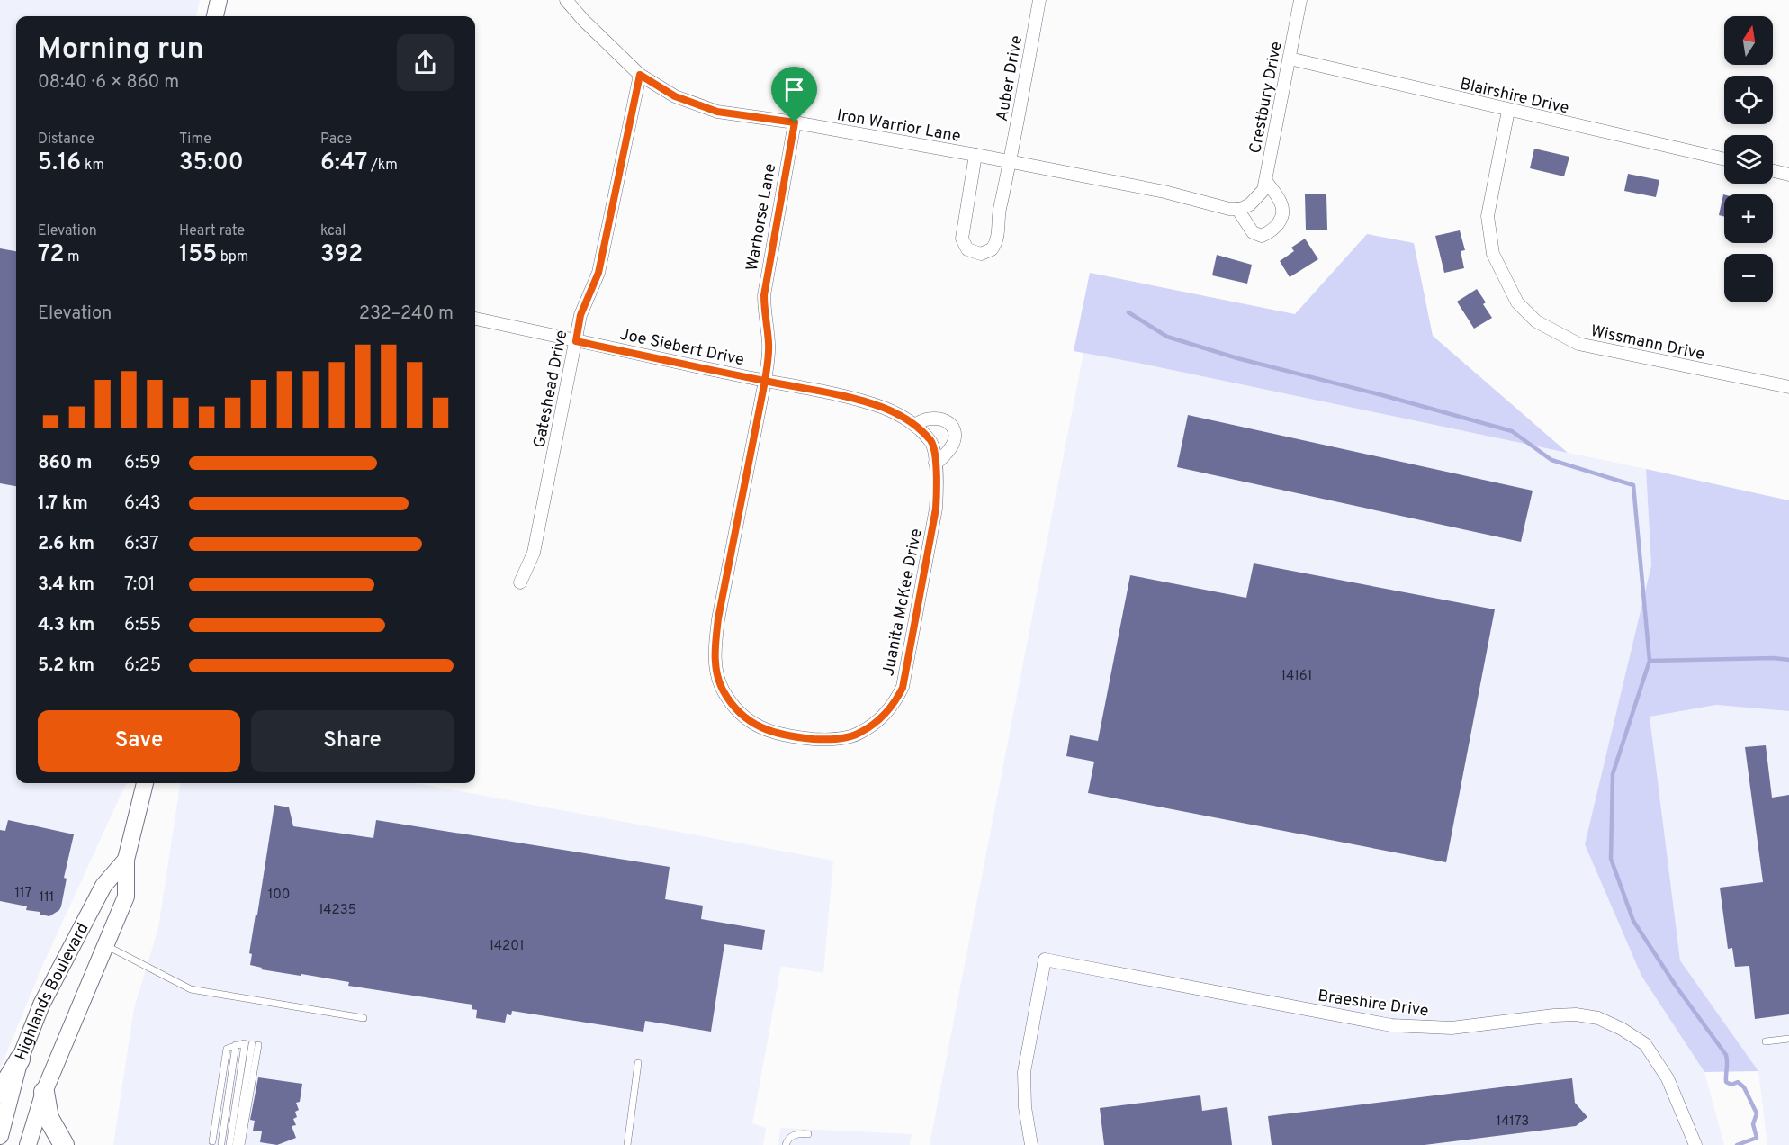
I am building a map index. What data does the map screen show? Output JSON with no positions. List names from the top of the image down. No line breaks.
{"streets":{"street":["Auber Drive","Blairshire Drive","Crestbury Drive","Iron Warrior Lane","Warhorse Lane","Wissmann Drive","Joe Siebert Drive","Gateshead Drive","Juanita McKee Drive","Highlands Boulevard","Braeshire Drive"]},"crossings":[["Auber Drive","Iron Warrior Lane"],["Blairshire Drive","Crestbury Drive"],["Blairshire Drive","Wissmann Drive"],["Crestbury Drive","Iron Warrior Lane"],["Iron Warrior Lane","Warhorse Lane"],["Iron Warrior Lane","Gateshead Drive"],["Warhorse Lane","Joe Siebert Drive"],["Warhorse Lane","Juanita McKee Drive"],["Joe Siebert Drive","Gateshead Drive"],["Joe Siebert Drive","Juanita McKee Drive"]],"house_numbers":["14161","117","100","111","14235","14201","14173"],"north":"top","page":{"map_buttons":["+","−"],"heading":["Morning run","08:40 · 6 × 860 m"],"stats":[["Distance","5.16 km"],["Time","35:00"],["Pace","6:47 /km"],["Elevation","72 m"],["Heart rate","155 bpm"],["kcal","392"]],"chart":["Elevation","232–240 m"],"list":[{"name":"860 m","note":"6:59"},{"name":"1.7 km","note":"6:43"},{"name":"2.6 km","note":"6:37"},{"name":"3.4 km","note":"7:01"},{"name":"4.3 km","note":"6:55"},{"name":"5.2 km","note":"6:25"}],"buttons":["Save","Share"]}}
